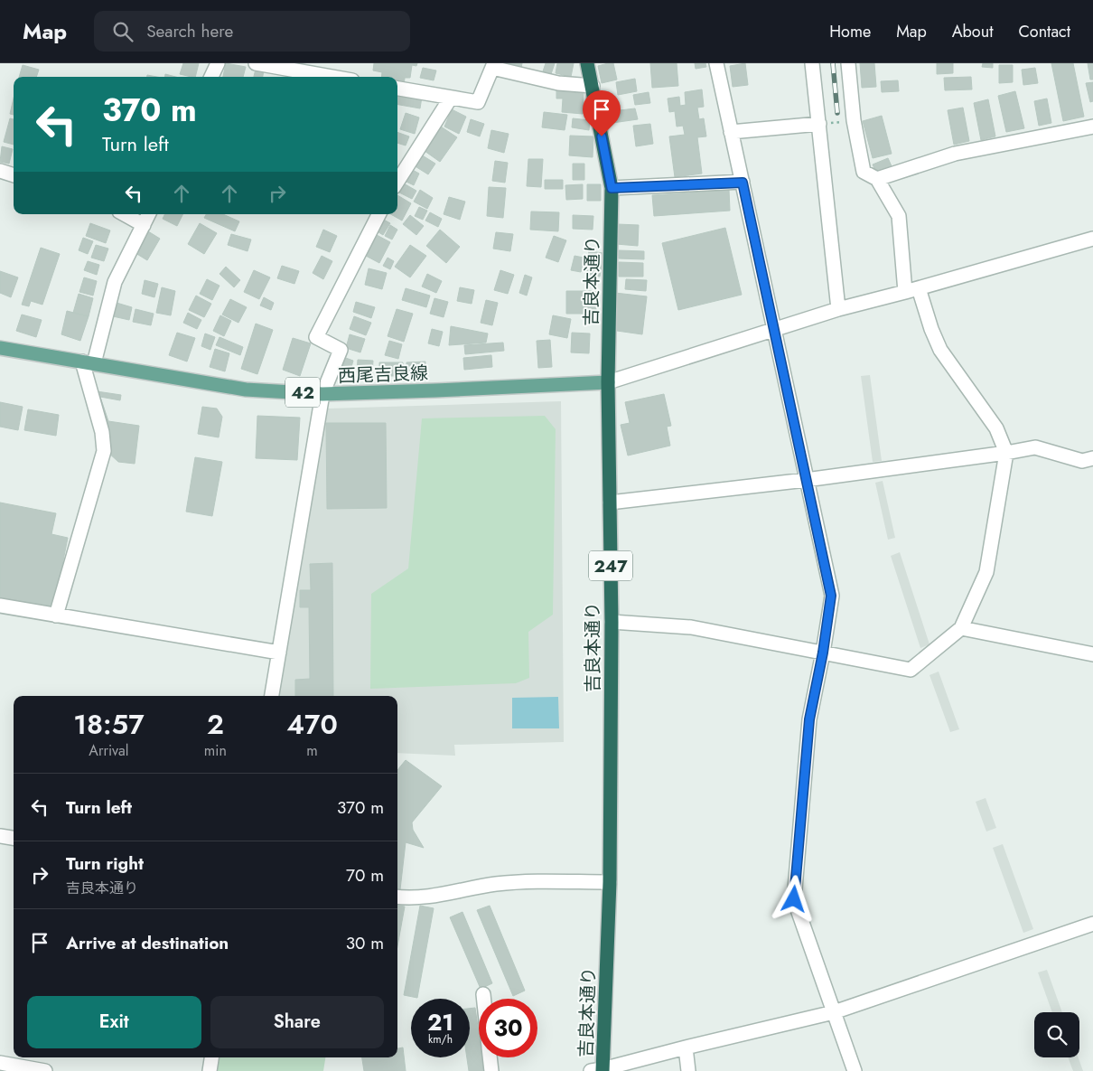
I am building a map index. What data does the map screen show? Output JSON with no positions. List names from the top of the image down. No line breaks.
{"streets":{"highway":["吉良本通り","247"],"main road":["西尾吉良線","42"]},"crossings":[["吉良本通り","西尾吉良線"]],"page":{"header":"Map","search":"Search here","nav":["Home","Map","About","Contact"],"turn":["370 m","Turn left"],"eta":["18:57","Arrival","2","min","470","m"],"list":[{"name":"Turn left","value":"370 m"},{"name":"Turn right","note":"吉良本通り","value":"70 m"},{"name":"Arrive at destination","value":"30 m"}],"buttons":["Exit","Share"],"speed":"21 km/h","limit":"30"}}
